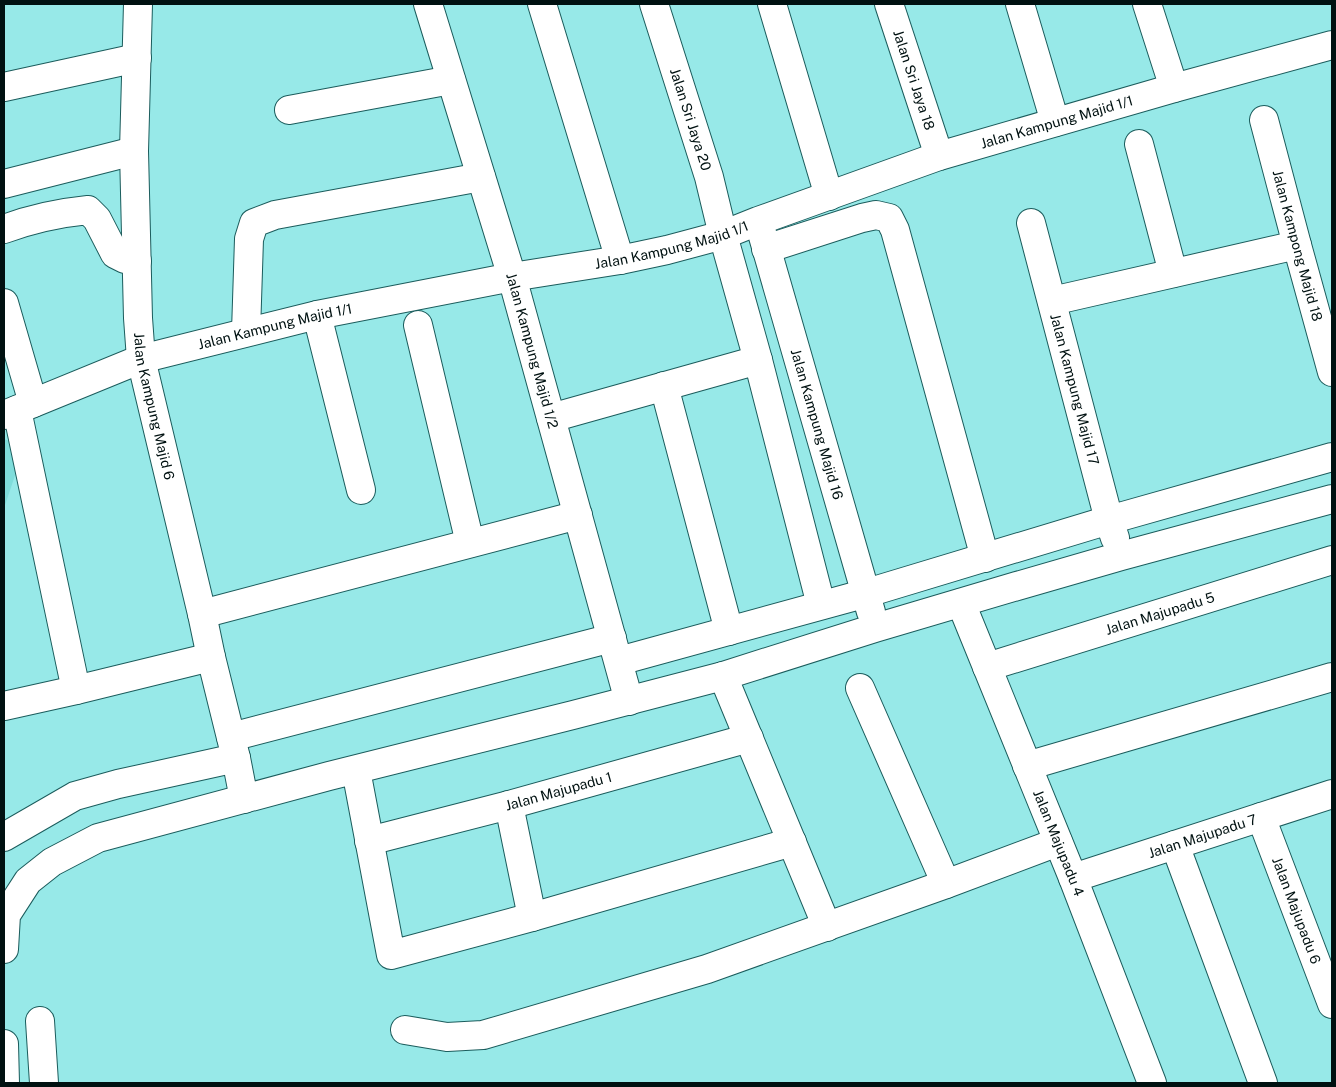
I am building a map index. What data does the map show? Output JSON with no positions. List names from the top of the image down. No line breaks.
{"streets":{"street":["Jalan Sri Jaya 18","Jalan Sri Jaya 20","Jalan Kampung Majid 1/1","Jalan Kampong Majid 18","Jalan Kampung Majid 1/2","Jalan Kampung Majid 17","Jalan Kampung Majid 6","Jalan Kampung Majid 16","Jalan Majupadu 5","Jalan Majupadu 1","Jalan Majupadu 7","Jalan Majupadu 4","Jalan Majupadu 6"]},"crossings":[["Jalan Sri Jaya 18","Jalan Kampung Majid 1/1"],["Jalan Sri Jaya 20","Jalan Kampung Majid 1/1"],["Jalan Kampung Majid 1/1","Jalan Kampung Majid 1/2"],["Jalan Kampung Majid 1/1","Jalan Kampung Majid 6"],["Jalan Kampung Majid 1/1","Jalan Kampung Majid 16"],["Jalan Majupadu 5","Jalan Majupadu 4"],["Jalan Majupadu 7","Jalan Majupadu 4"],["Jalan Majupadu 7","Jalan Majupadu 6"]]}
